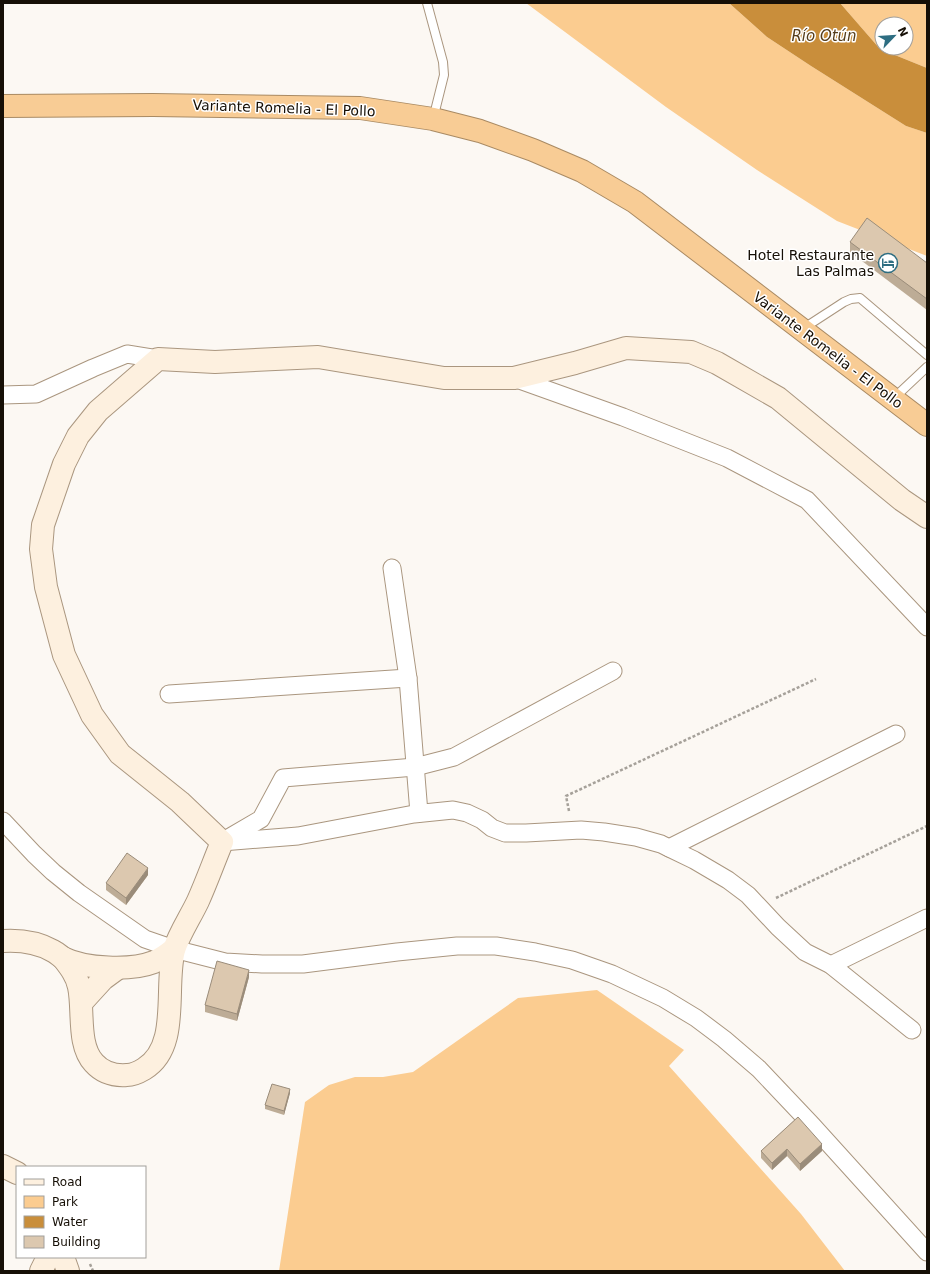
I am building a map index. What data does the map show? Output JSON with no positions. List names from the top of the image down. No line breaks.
{"streets":{"highway":["Variante Romelia - El Pollo"]},"water":["Río Otún"],"places":{"hotel":["Hotel Restaurante Las Palmas"]},"legend":["Road","Park","Water","Building"],"north":"top right"}
